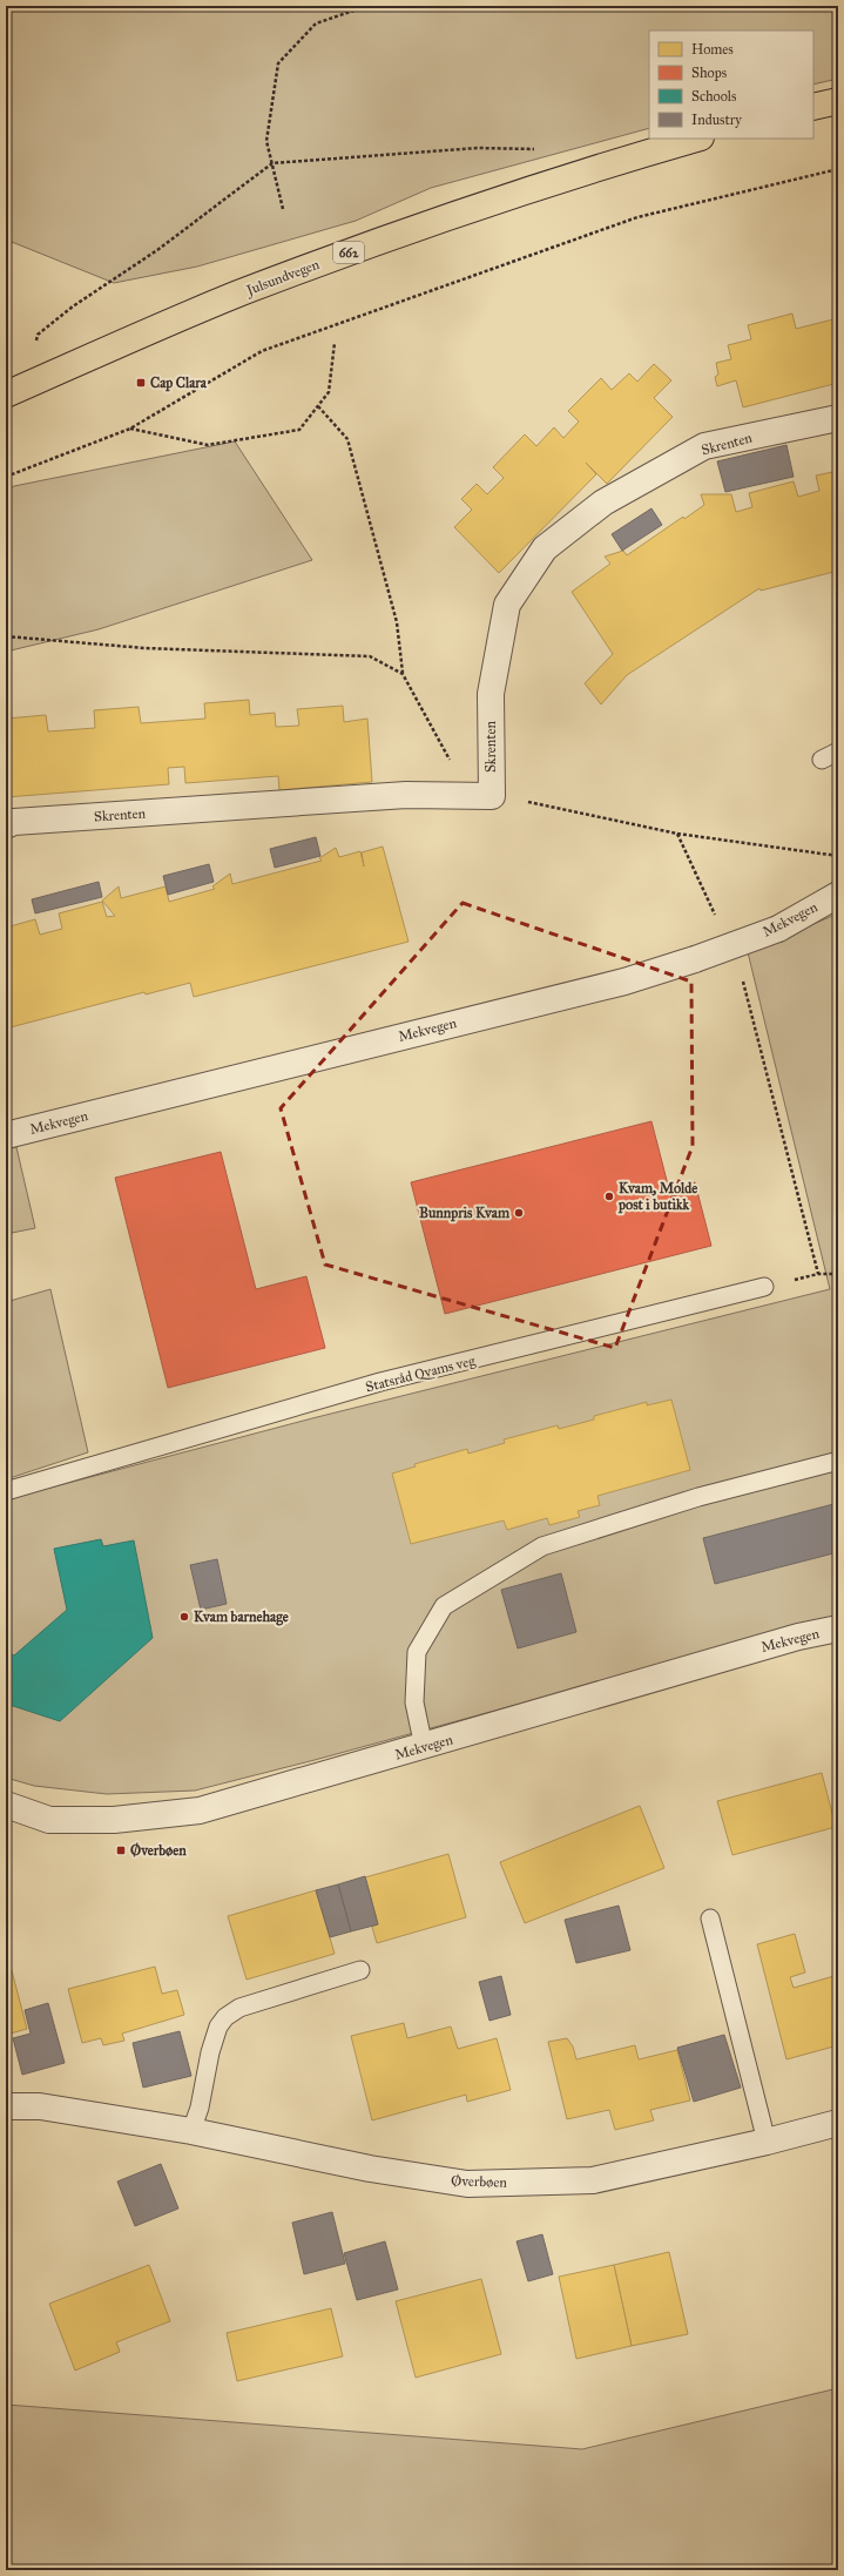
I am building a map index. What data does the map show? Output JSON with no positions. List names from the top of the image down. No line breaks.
{"streets":{"main road":["662","Julsundvegen"],"street":["Skrenten","Mekvegen","Øverbøen"],"lane":["Statsråd Qvams veg"]},"places":{"transit":["Cap Clara","Øverbøen"],"other":["Kvam, Molde post i butikk","Bunnpris Kvam","Kvam barnehage"]},"legend":["Homes","Shops","Schools","Industry"]}
